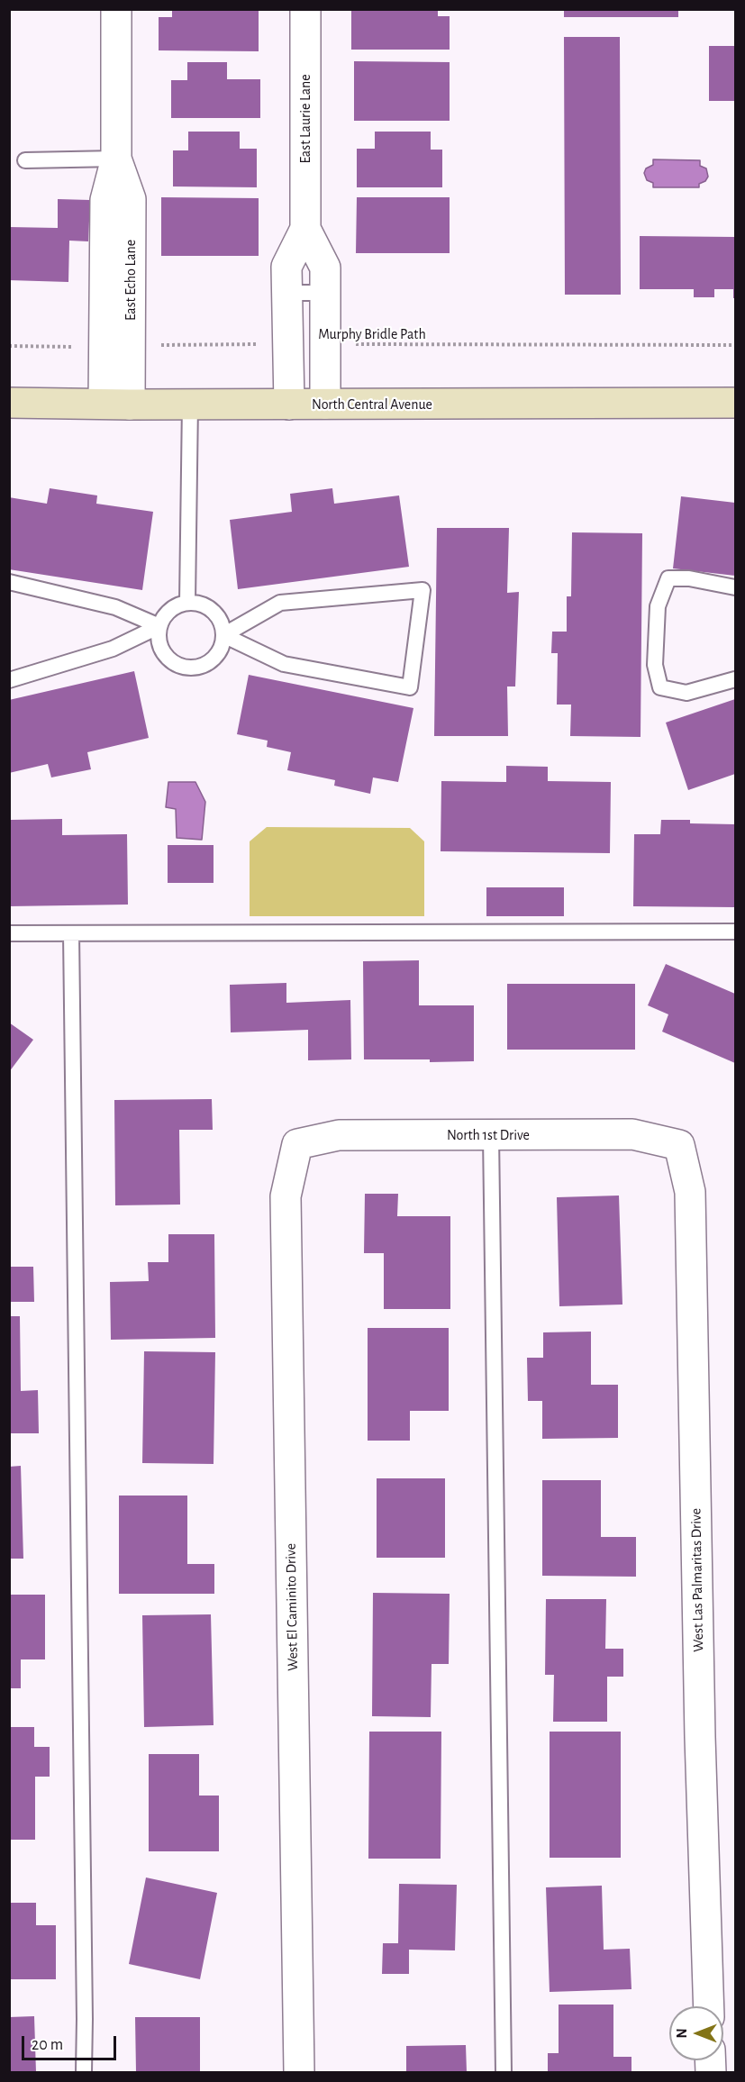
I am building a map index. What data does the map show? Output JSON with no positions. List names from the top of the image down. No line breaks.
{"streets":{"main road":["North Central Avenue"],"street":["East Laurie Lane","East Echo Lane","North 1st Drive","West Las Palmaritas Drive","West El Caminito Drive"],"path":["Murphy Bridle Path"]},"crossings":[["East Laurie Lane","Murphy Bridle Path"],["East Laurie Lane","North Central Avenue"],["East Echo Lane","North Central Avenue"],["North 1st Drive","West Las Palmaritas Drive"],["North 1st Drive","West El Caminito Drive"]],"scale_bar":"20 m","north":"left"}
